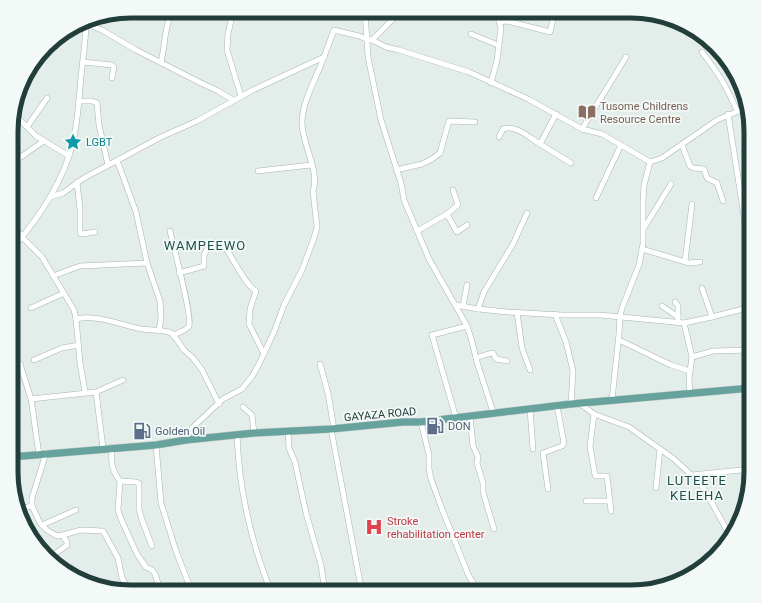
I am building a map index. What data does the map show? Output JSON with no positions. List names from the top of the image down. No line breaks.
{"streets":{"main road":["GAYAZA ROAD"]},"districts":["WAMPEEWO","LUTEETE KELEHA"],"places":{"library":["Tusome Childrens Resource Centre"],"place":["LGBT"],"fuel station":["DON","Golden Oil"],"hospital":["Stroke rehabilitation center"]}}
